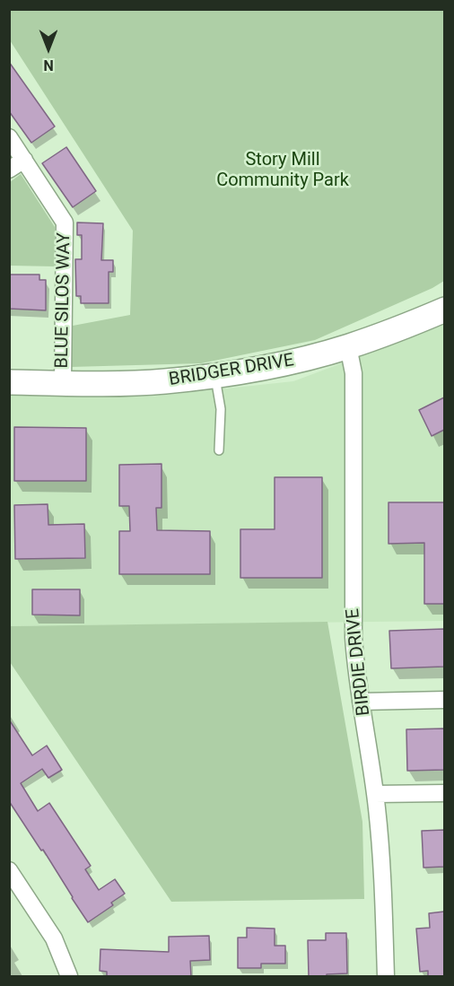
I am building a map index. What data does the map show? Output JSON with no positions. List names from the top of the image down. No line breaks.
{"streets":{"main road":["BRIDGER DRIVE"],"street":["BLUE SILOS WAY","BIRDIE DRIVE"]},"crossings":[["BLUE SILOS WAY","BRIDGER DRIVE"],["BRIDGER DRIVE","BIRDIE DRIVE"]],"parks":["Story Mill Community Park"],"north":"bottom"}
